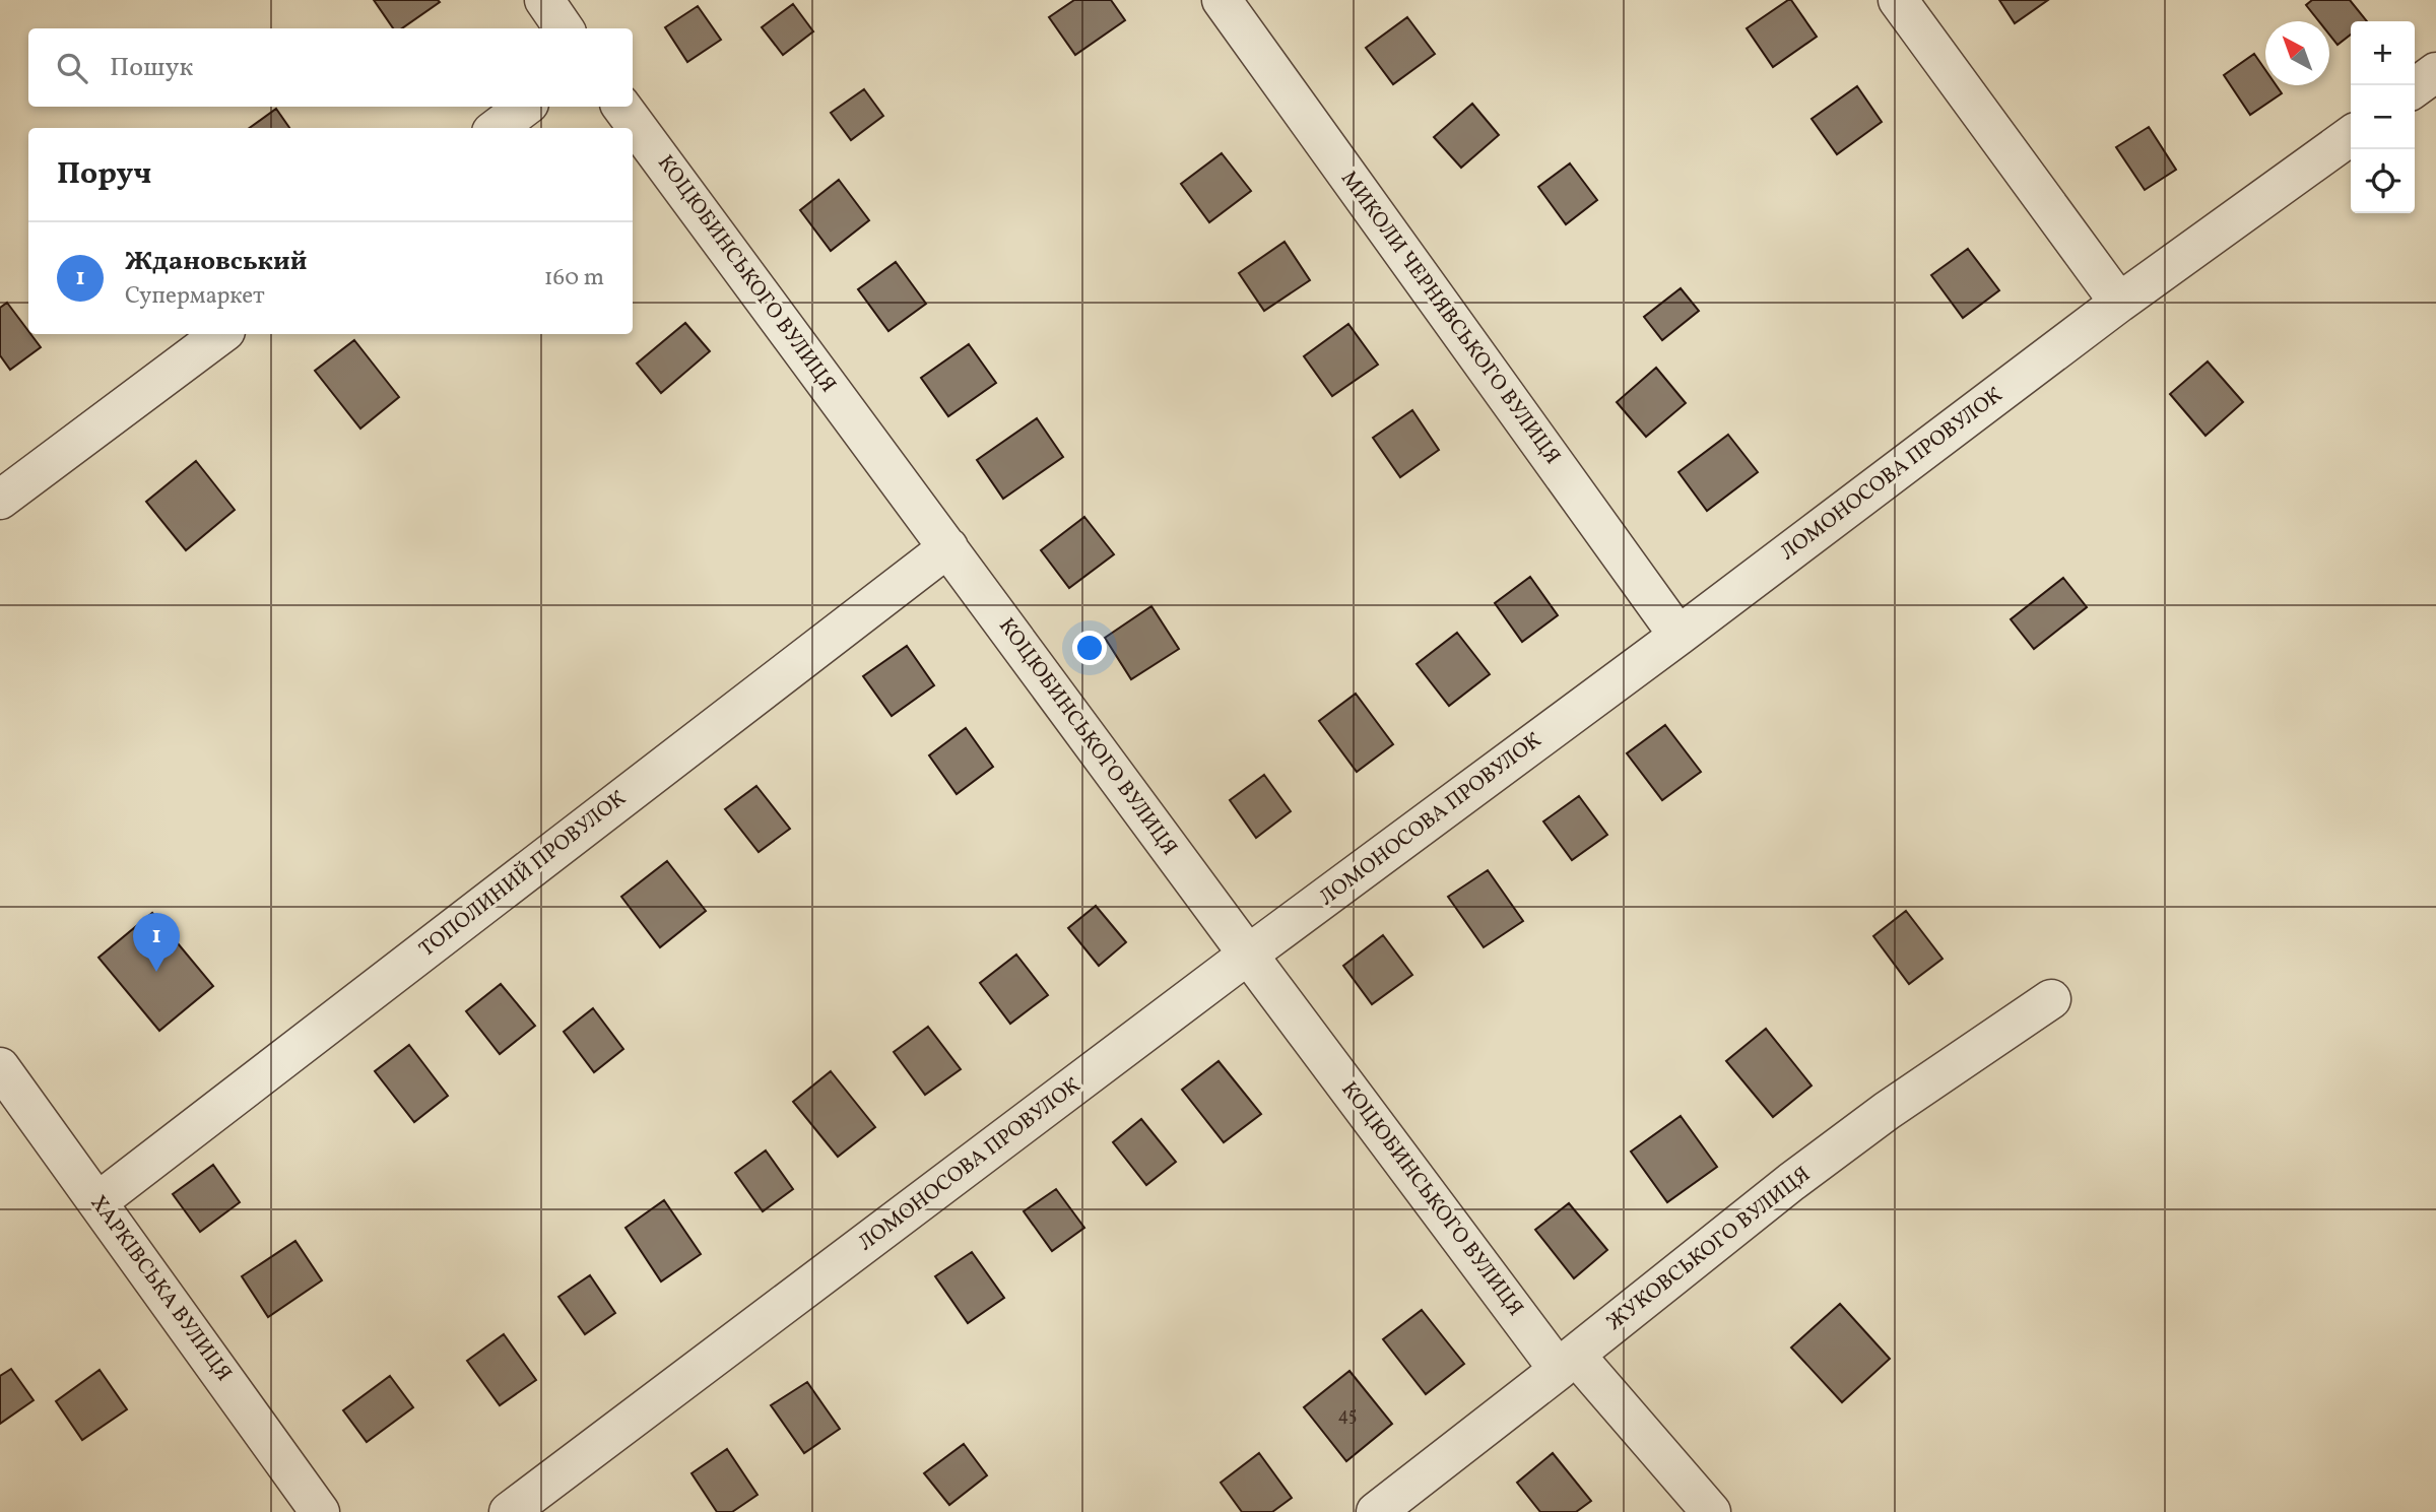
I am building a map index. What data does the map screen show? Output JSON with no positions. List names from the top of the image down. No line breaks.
{"streets":{"street":["КОЦЮБИНСЬКОГО ВУЛИЦЯ","МИКОЛИ ЧЕРНЯВСЬКОГО ВУЛИЦЯ","ЛОМОНОСОВА ПРОВУЛОК","ТОПОЛИНИЙ ПРОВУЛОК","ЖУКОВСЬКОГО ВУЛИЦЯ","ХАРКІВСЬКА ВУЛИЦЯ"]},"crossings":[["КОЦЮБИНСЬКОГО ВУЛИЦЯ","ЛОМОНОСОВА ПРОВУЛОК"],["КОЦЮБИНСЬКОГО ВУЛИЦЯ","ТОПОЛИНИЙ ПРОВУЛОК"],["КОЦЮБИНСЬКОГО ВУЛИЦЯ","ЖУКОВСЬКОГО ВУЛИЦЯ"],["МИКОЛИ ЧЕРНЯВСЬКОГО ВУЛИЦЯ","ЛОМОНОСОВА ПРОВУЛОК"],["ТОПОЛИНИЙ ПРОВУЛОК","ХАРКІВСЬКА ВУЛИЦЯ"]],"house_numbers":["45"],"north":"top left","page":{"map_buttons":["+","−"],"search":"Пошук","heading":"Поруч","list":[{"mark":"1","name":"Ждановський","note":"Супермаркет","value":"160 m"}],"pins":"1"}}
